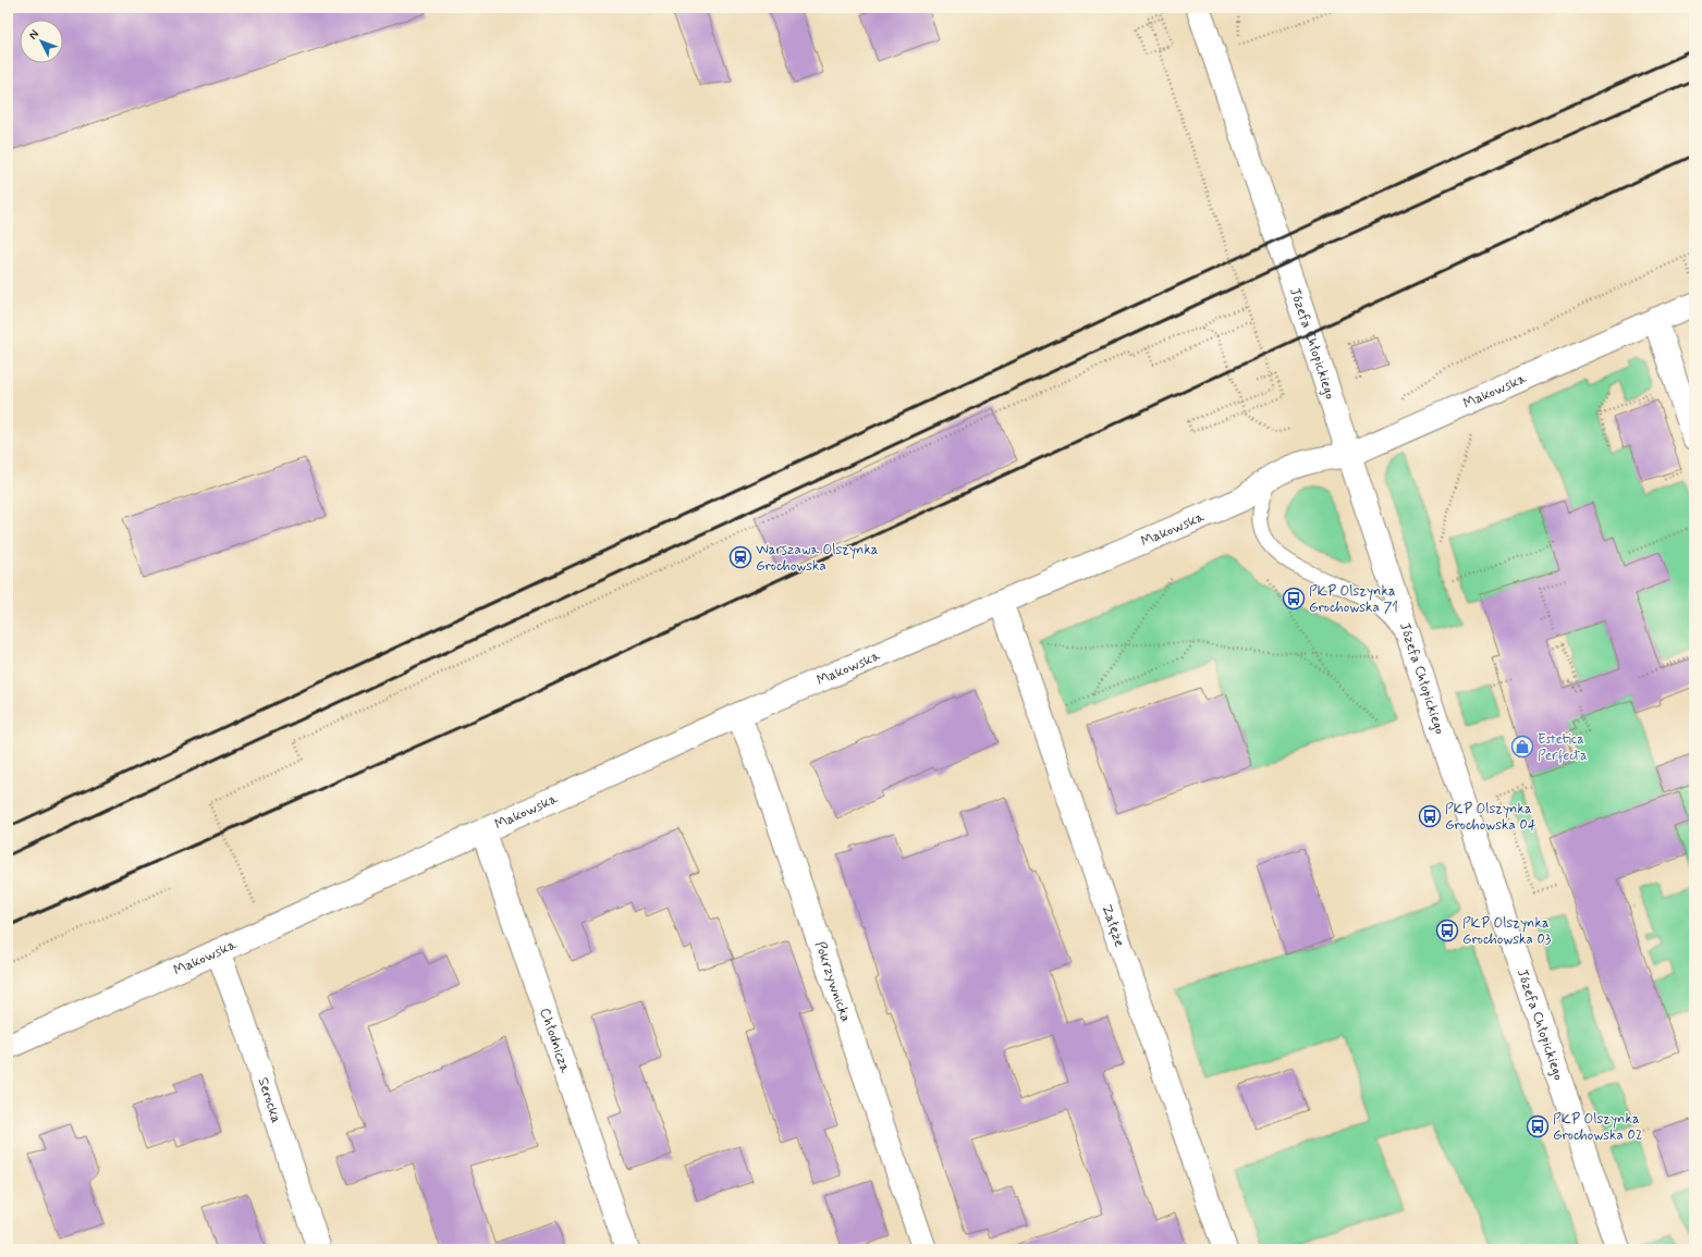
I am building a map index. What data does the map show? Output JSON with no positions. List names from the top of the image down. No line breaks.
{"streets":{"street":["Józefa Chłopickiego","Makowska","Załęże","Pokrzywnicka","Chłodnicza","Serocka"]},"crossings":[["Józefa Chłopickiego","Makowska"],["Makowska","Załęże"],["Makowska","Pokrzywnicka"],["Makowska","Chłodnicza"],["Makowska","Serocka"]],"places":{"station":["Warszawa Olszynka Grochowska"],"bus stop":["PKP Olszynka Grochowska 71","PKP Olszynka Grochowska 04","PKP Olszynka Grochowska 03","PKP Olszynka Grochowska 02"],"shop":["Estetica Perfecta"]},"north":"top left"}
